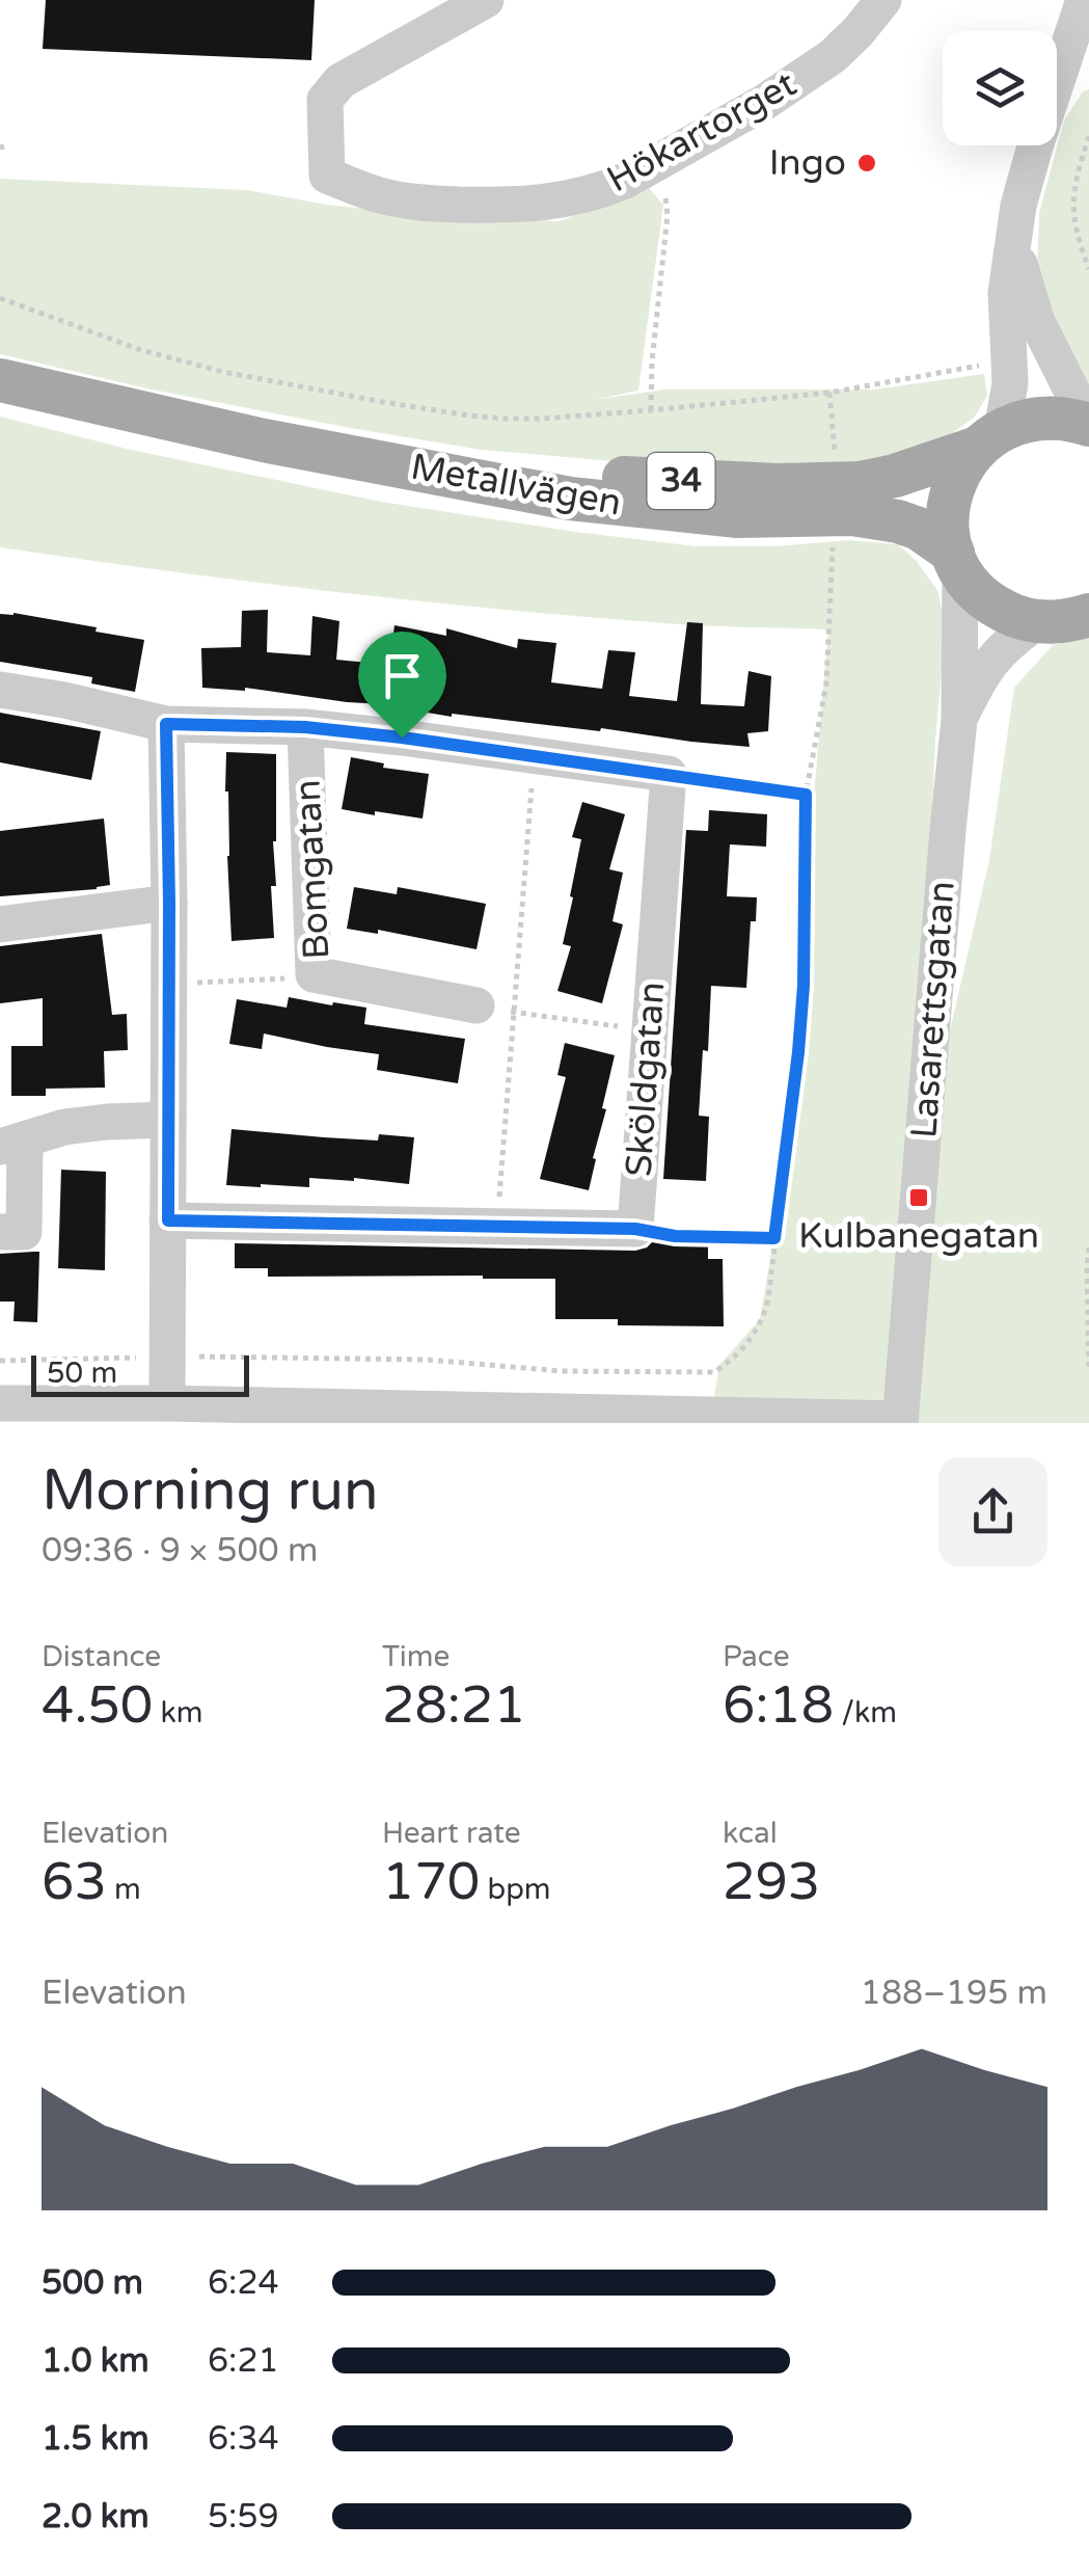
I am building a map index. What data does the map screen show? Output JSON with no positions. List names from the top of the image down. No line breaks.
{"streets":{"main road":["34","Metallvägen"],"street":["Hökartorget","Bomgatan","Lasarettsgatan","Sköldgatan"]},"crossings":[["34","Metallvägen"],["34","Lasarettsgatan"],["Metallvägen","Lasarettsgatan"]],"places":{"other":["Ingo"],"transit":["Kulbanegatan"]},"scale_bar":"50 m","page":{"scale":"50 m","heading":["Morning run","09:36 · 9 × 500 m"],"stats":[["Distance","4.50 km"],["Time","28:21"],["Pace","6:18 /km"],["Elevation","63 m"],["Heart rate","170 bpm"],["kcal","293"]],"chart":["Elevation","188–195 m"],"list":[{"name":"500 m","note":"6:24"},{"name":"1.0 km","note":"6:21"},{"name":"1.5 km","note":"6:34"},{"name":"2.0 km","note":"5:59"}]}}
